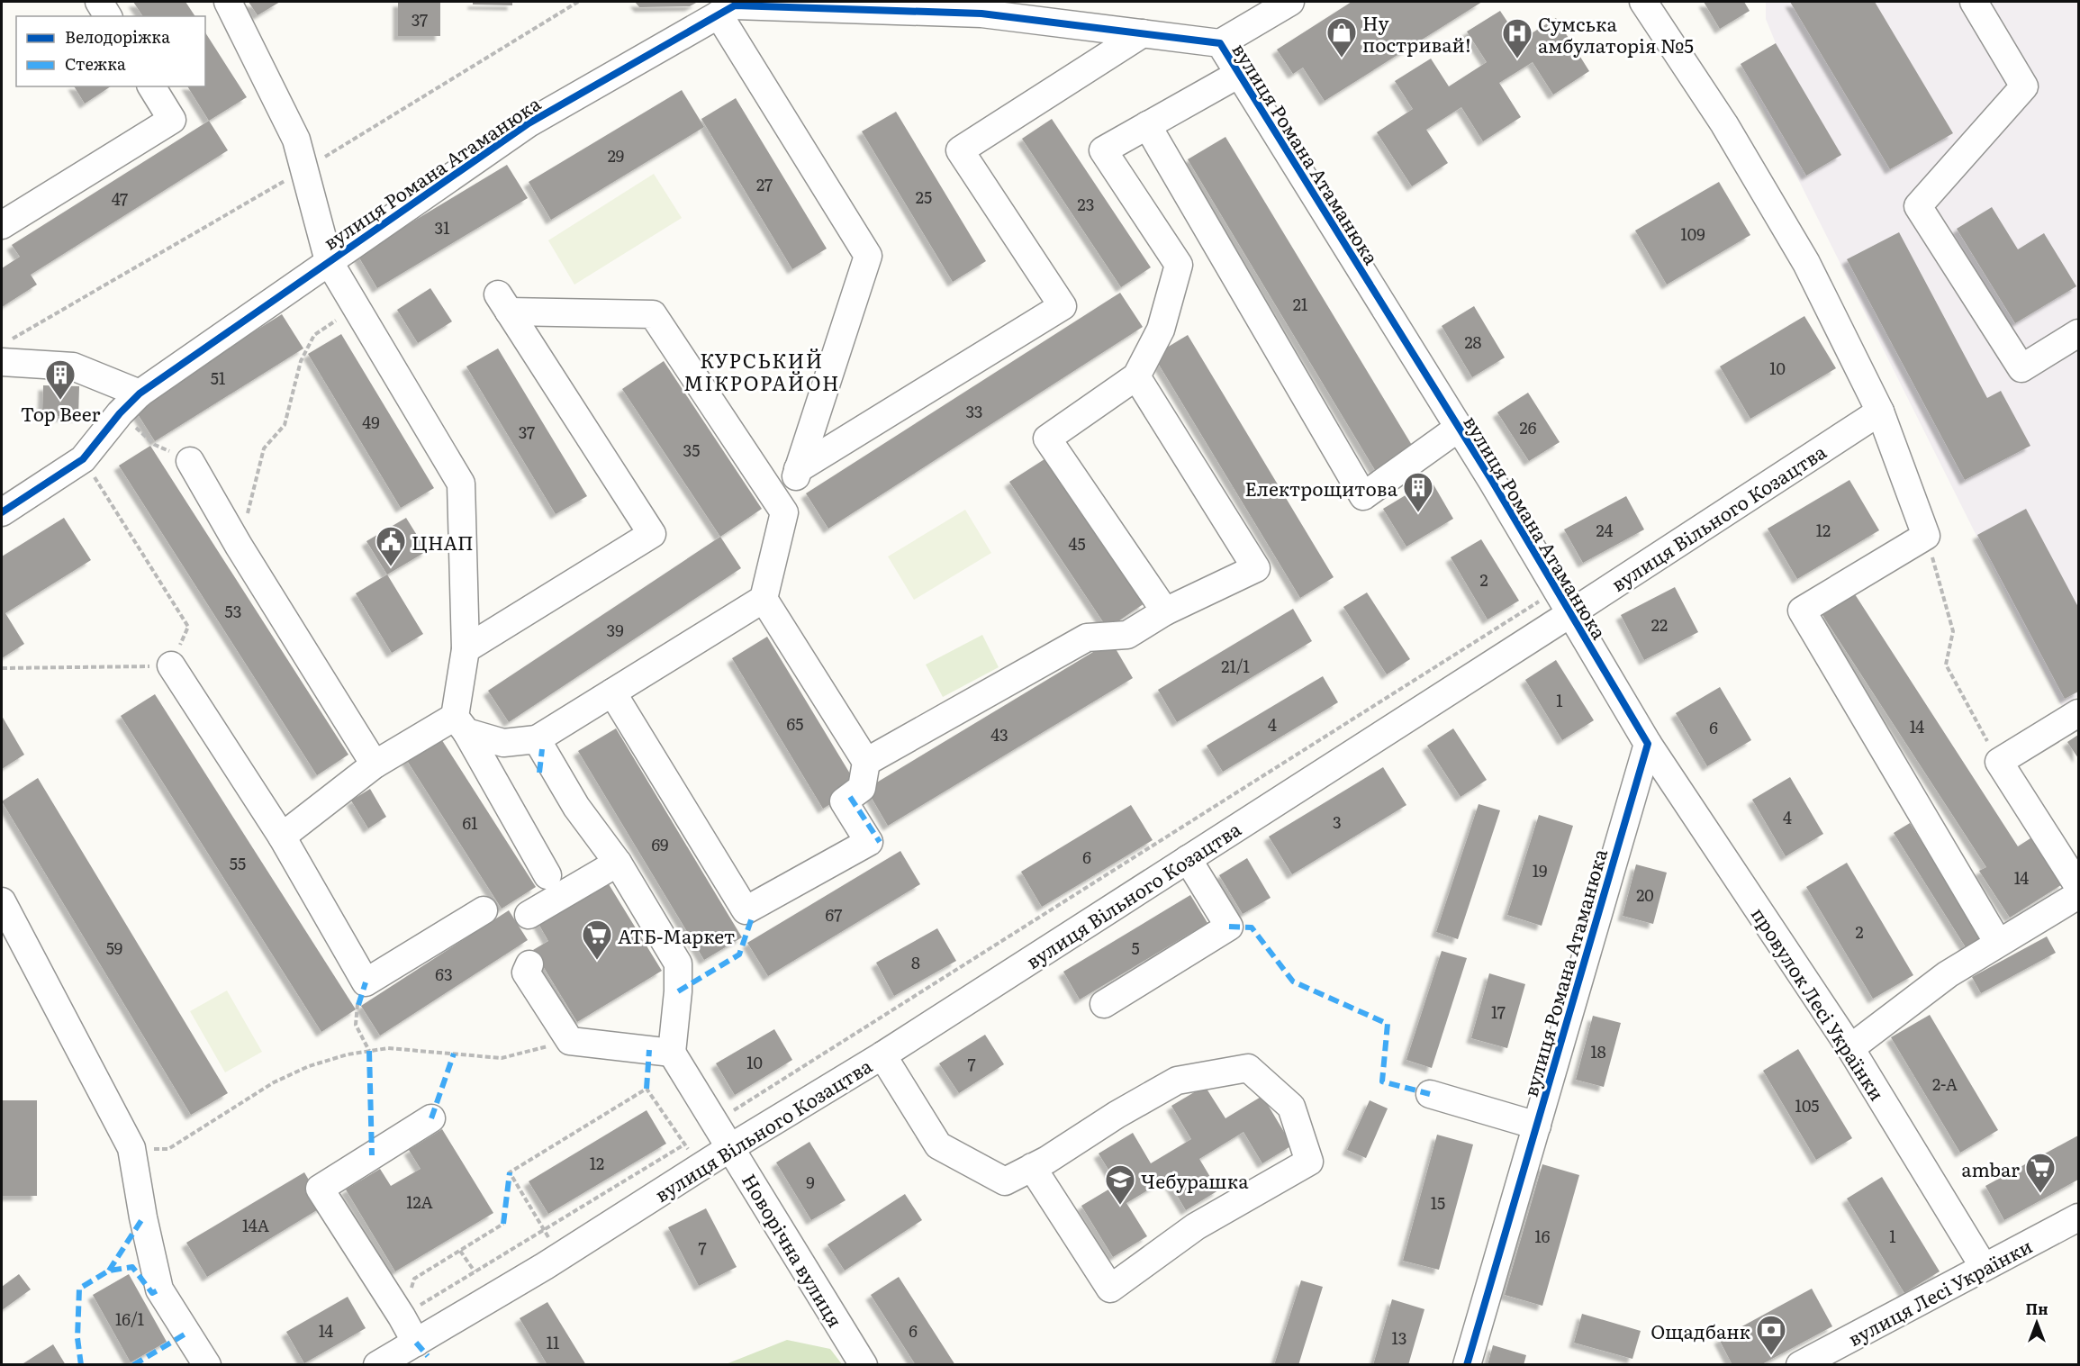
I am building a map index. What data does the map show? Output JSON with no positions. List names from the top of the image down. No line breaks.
{"streets":{"street":["вулиця Романа Атаманюка","вулиця Вільного Козацтва","провулок Лесі Українки","Новорічна вулиця","вулиця Лесі Українки"]},"crossings":[["вулиця Романа Атаманюка","вулиця Вільного Козацтва"],["вулиця Романа Атаманюка","провулок Лесі Українки"],["вулиця Вільного Козацтва","Новорічна вулиця"],["провулок Лесі Українки","вулиця Лесі Українки"]],"districts":["КУРСЬКИЙ МІКРОРАЙОН"],"places":{"shop":["Ну постривай!"],"hospital":["Сумська амбулаторія №5"],"building":["Top Beer","Електрощитова"],"public building":["ЦНАП"],"supermarket":["АТБ-Маркет","ambar"],"school or university":["Чебурашка"],"bank":["Ощадбанк"]},"house_numbers":["37","29","27","25","47","23","31","109","21","28","10","51","33","49","26","37","35","24","12","45","2","53","22","39","21/1","1","65","4","14","6","43","4","3","61","69","6","55","19","14","20","67","2","59","5","8","63","17","18","10","7","2-А","105","12","9","12А","15","14А","16","1","7","16/1","14","6","13","11"],"legend":["Велодоріжка","Стежка"],"north":"top"}
